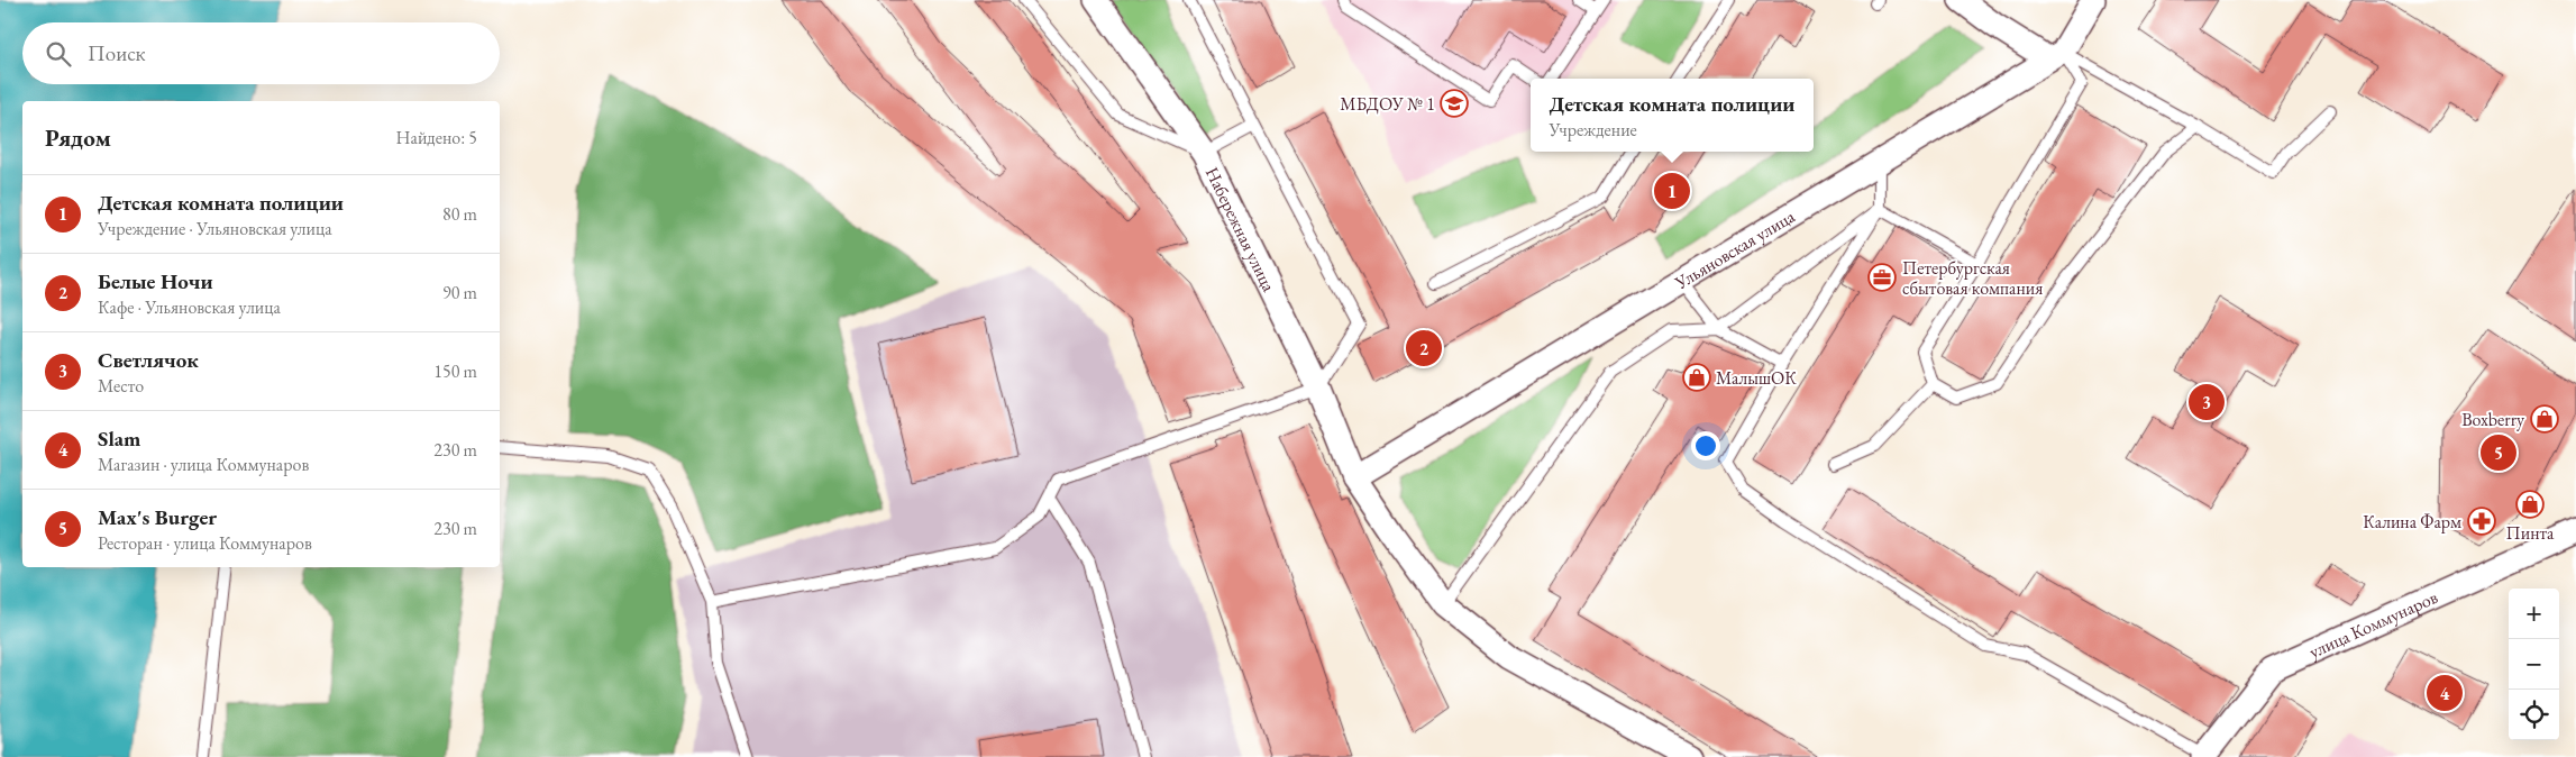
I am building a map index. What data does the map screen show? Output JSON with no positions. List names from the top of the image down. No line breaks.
{"streets":{"street":["Набережная улица","Ульяновская улица","улица Коммунаров"]},"crossings":[["Набережная улица","Ульяновская улица"]],"places":{"school or university":["МБДОУ № 1"],"office":["Петербургская сбытовая компания"],"shop":["МалышОК","Boxberry","Пинта"],"pharmacy":["Калина Фарм"]},"page":{"search":"Поиск","popup":["Детская комната полиции","Учреждение"],"heading":["Рядом","Найдено: 5"],"pins":["1","2","3","5","4"],"list":[{"mark":"1","name":"Детская комната полиции","note":"Учреждение · Ульяновская улица","value":"80 m"},{"mark":"2","name":"Белые Ночи","note":"Кафе · Ульяновская улица","value":"90 m"},{"mark":"3","name":"Светлячок","note":"Место","value":"150 m"},{"mark":"4","name":"Slam","note":"Магазин · улица Коммунаров","value":"230 m"},{"mark":"5","name":"Max's Burger","note":"Ресторан · улица Коммунаров","value":"230 m"}],"map_buttons":["+","−"]}}
